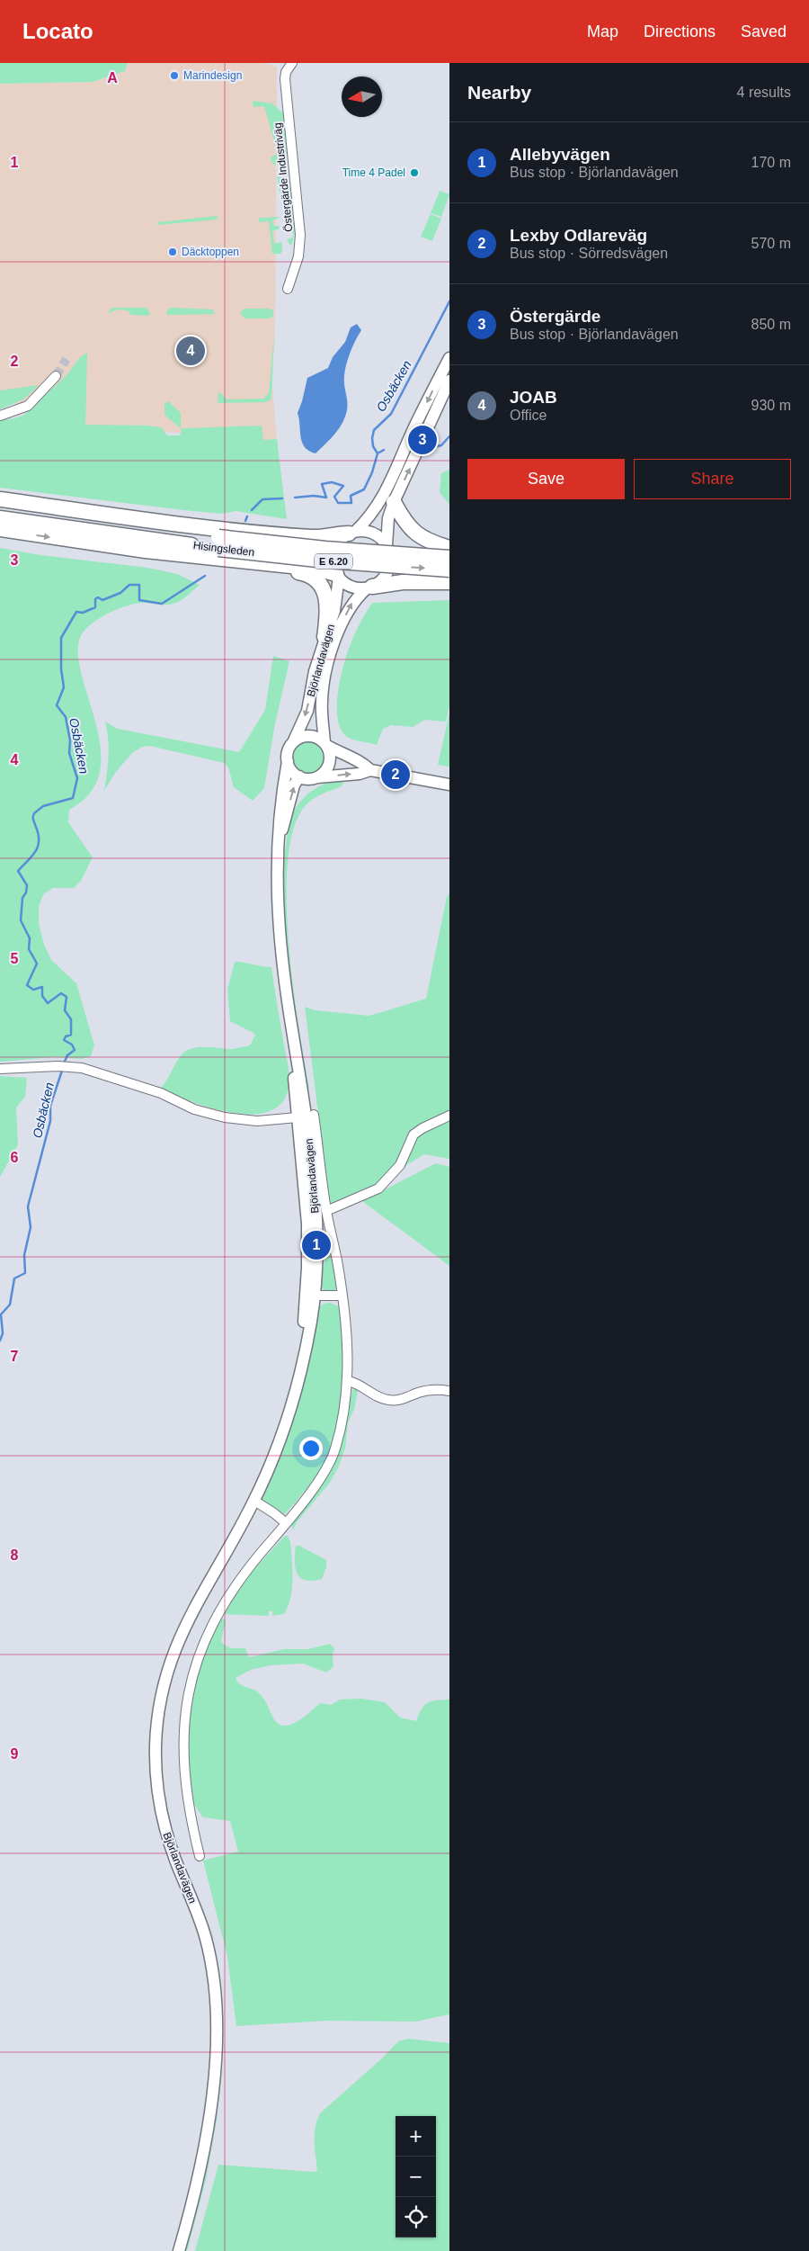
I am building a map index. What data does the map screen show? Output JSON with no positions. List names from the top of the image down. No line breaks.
{"streets":{"highway":["Hisingsleden","E 6.20"],"street":["Östergärde Industriväg","Björlandavägen"]},"water":["Osbäcken"],"places":["Marindesign","Time 4 Padel","Däcktoppen"],"north":"left","page":{"header":"Locato","nav":["Map","Directions","Saved"],"heading":["Nearby","4 results"],"list":[{"mark":"1","name":"Allebyvägen","note":"Bus stop · Björlandavägen","value":"170 m"},{"mark":"2","name":"Lexby Odlareväg","note":"Bus stop · Sörredsvägen","value":"570 m"},{"mark":"3","name":"Östergärde","note":"Bus stop · Björlandavägen","value":"850 m"},{"mark":"4","name":"JOAB","note":"Office","value":"930 m"}],"pins":["4","3","2","1"],"buttons":["Save","Share"],"map_buttons":["+","−"]},"grid":{"columns":["A"],"rows":["1","2","3","4","5","6","7","8","9"]}}
